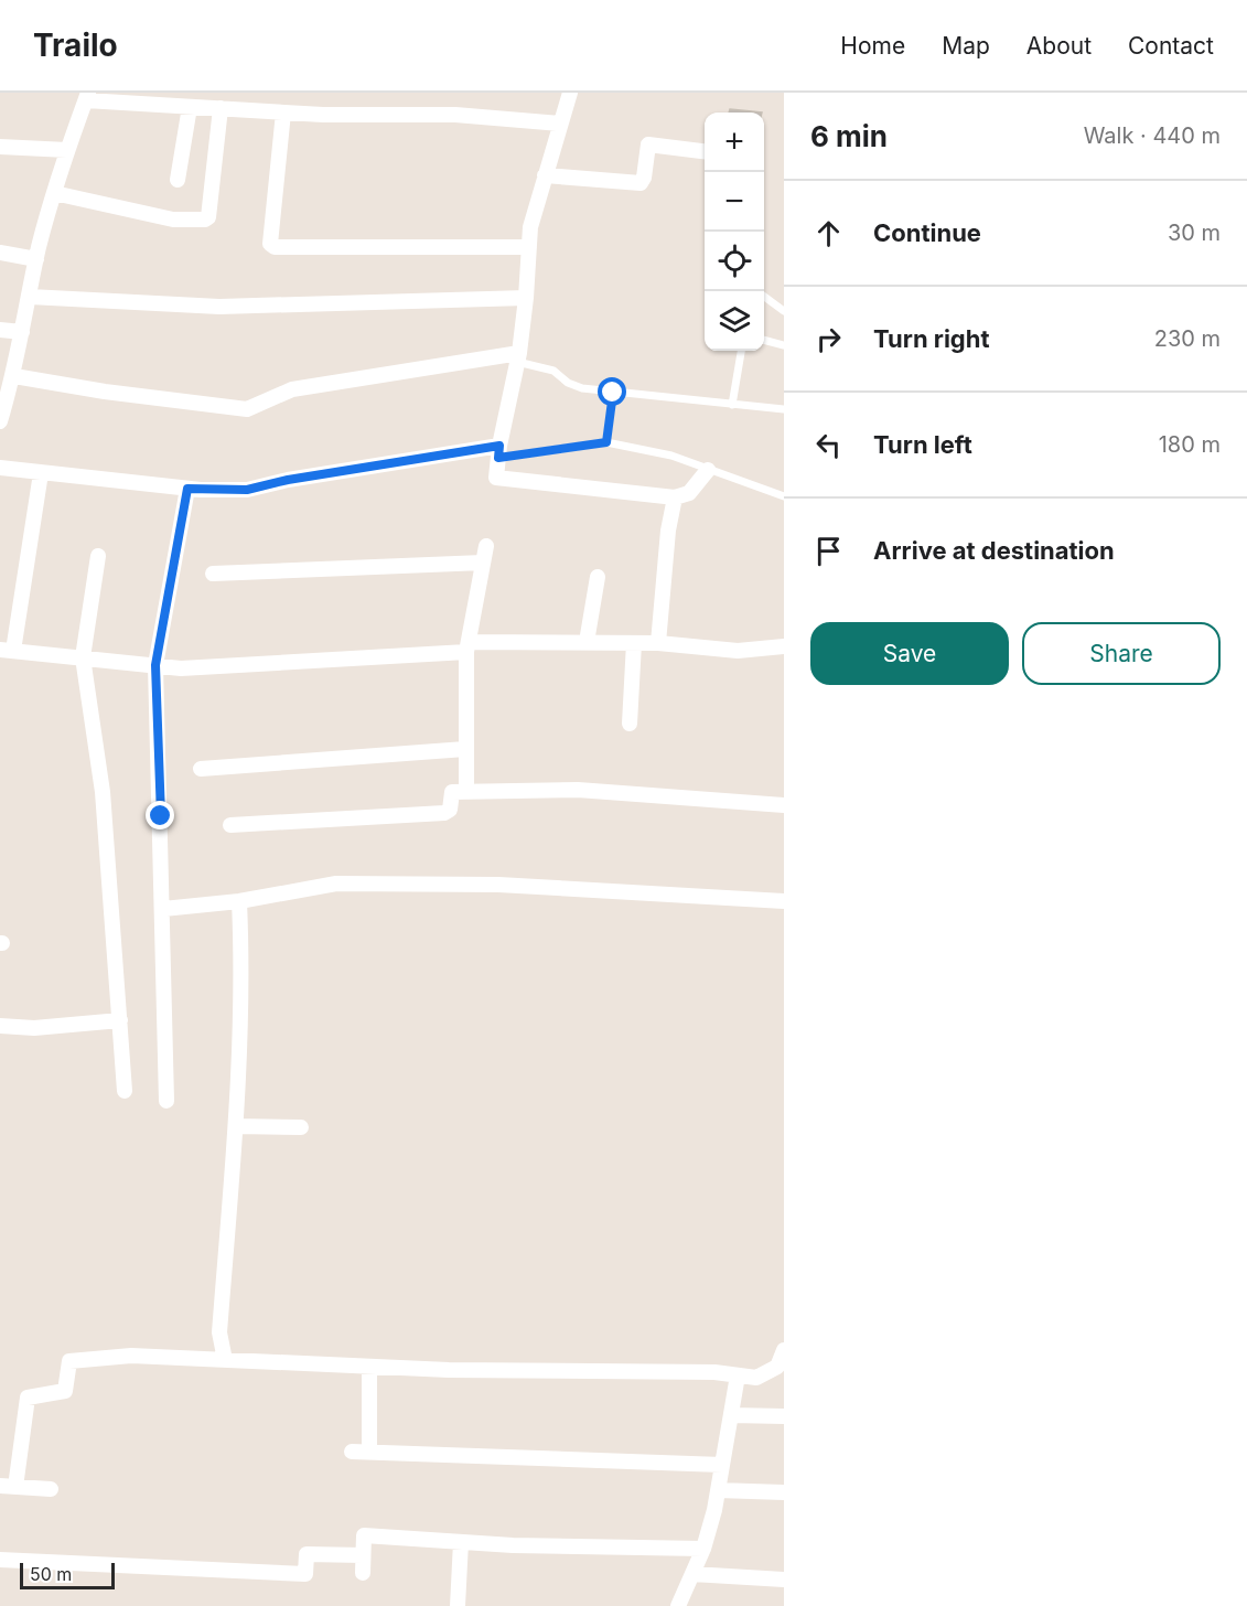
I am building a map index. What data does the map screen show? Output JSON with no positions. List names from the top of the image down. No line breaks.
{"scale_bar":"50 m","page":{"header":"Trailo","nav":["Home","Map","About","Contact"],"heading":["6 min","Walk · 440 m"],"map_buttons":["+","−"],"list":[["Continue","30 m"],["Turn right","230 m"],["Turn left","180 m"],"Arrive at destination"],"buttons":["Save","Share"],"scale":"50 m"}}
